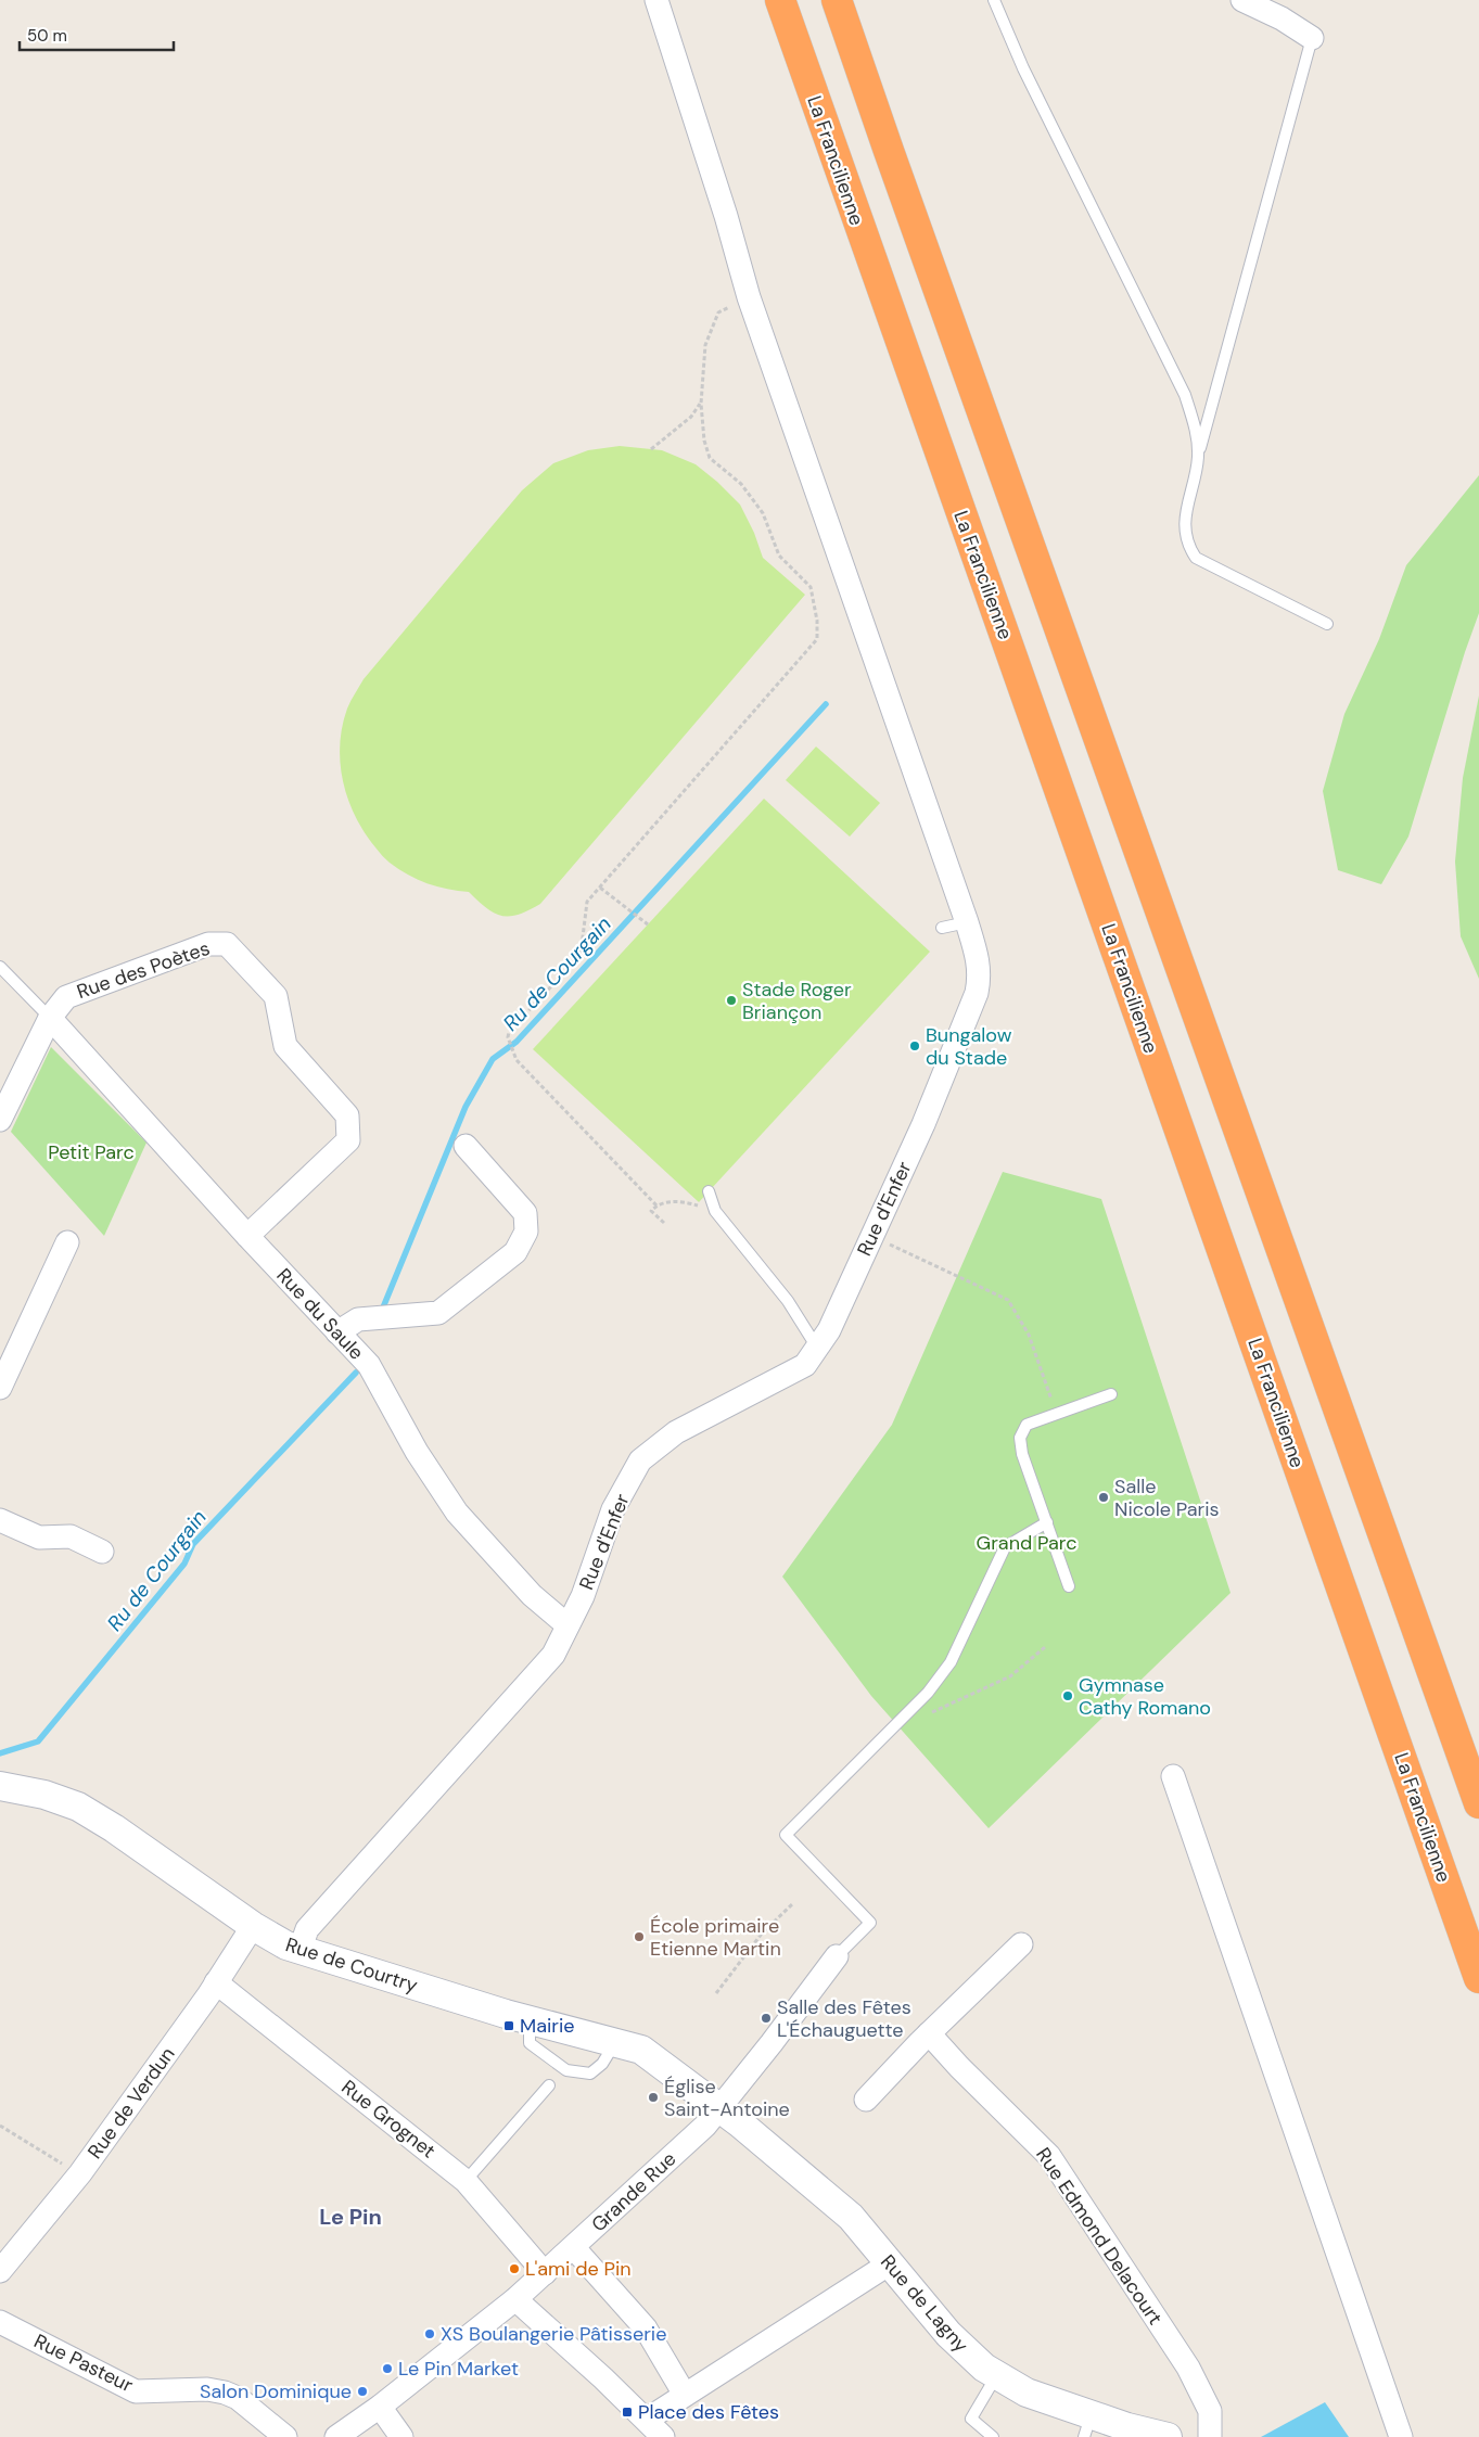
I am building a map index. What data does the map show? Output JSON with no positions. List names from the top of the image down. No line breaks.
{"streets":{"highway":["La Francilienne"],"street":["Rue des Poètes","Rue d'Enfer","Rue du Saule","Rue de Courtry","Rue de Verdun","Rue Grognet","Grande Rue","Rue Edmond Delacourt","Rue de Lagny","Rue Pasteur"]},"crossings":[["Rue des Poètes","Rue du Saule"],["Rue d'Enfer","Rue du Saule"],["Rue d'Enfer","Rue de Courtry"],["Rue de Courtry","Rue de Verdun"],["Rue de Courtry","Grande Rue"],["Rue de Courtry","Rue de Lagny"],["Rue de Verdun","Rue Grognet"],["Rue Grognet","Grande Rue"],["Grande Rue","Rue de Lagny"]],"districts":["Le Pin"],"water":["Ru de Courgain"],"parks":["Petit Parc","Grand Parc"],"places":{"other":["Stade Roger Briançon","Bungalow du Stade","Salle Nicole Paris","Gymnase Cathy Romano","École primaire Etienne Martin","Salle des Fêtes L'Échauguette","Église Saint-Antoine","L'ami de Pin","XS Boulangerie Pâtisserie","Le Pin Market","Salon Dominique"],"transit":["Mairie","Place des Fêtes"]},"scale_bar":"50 m"}
